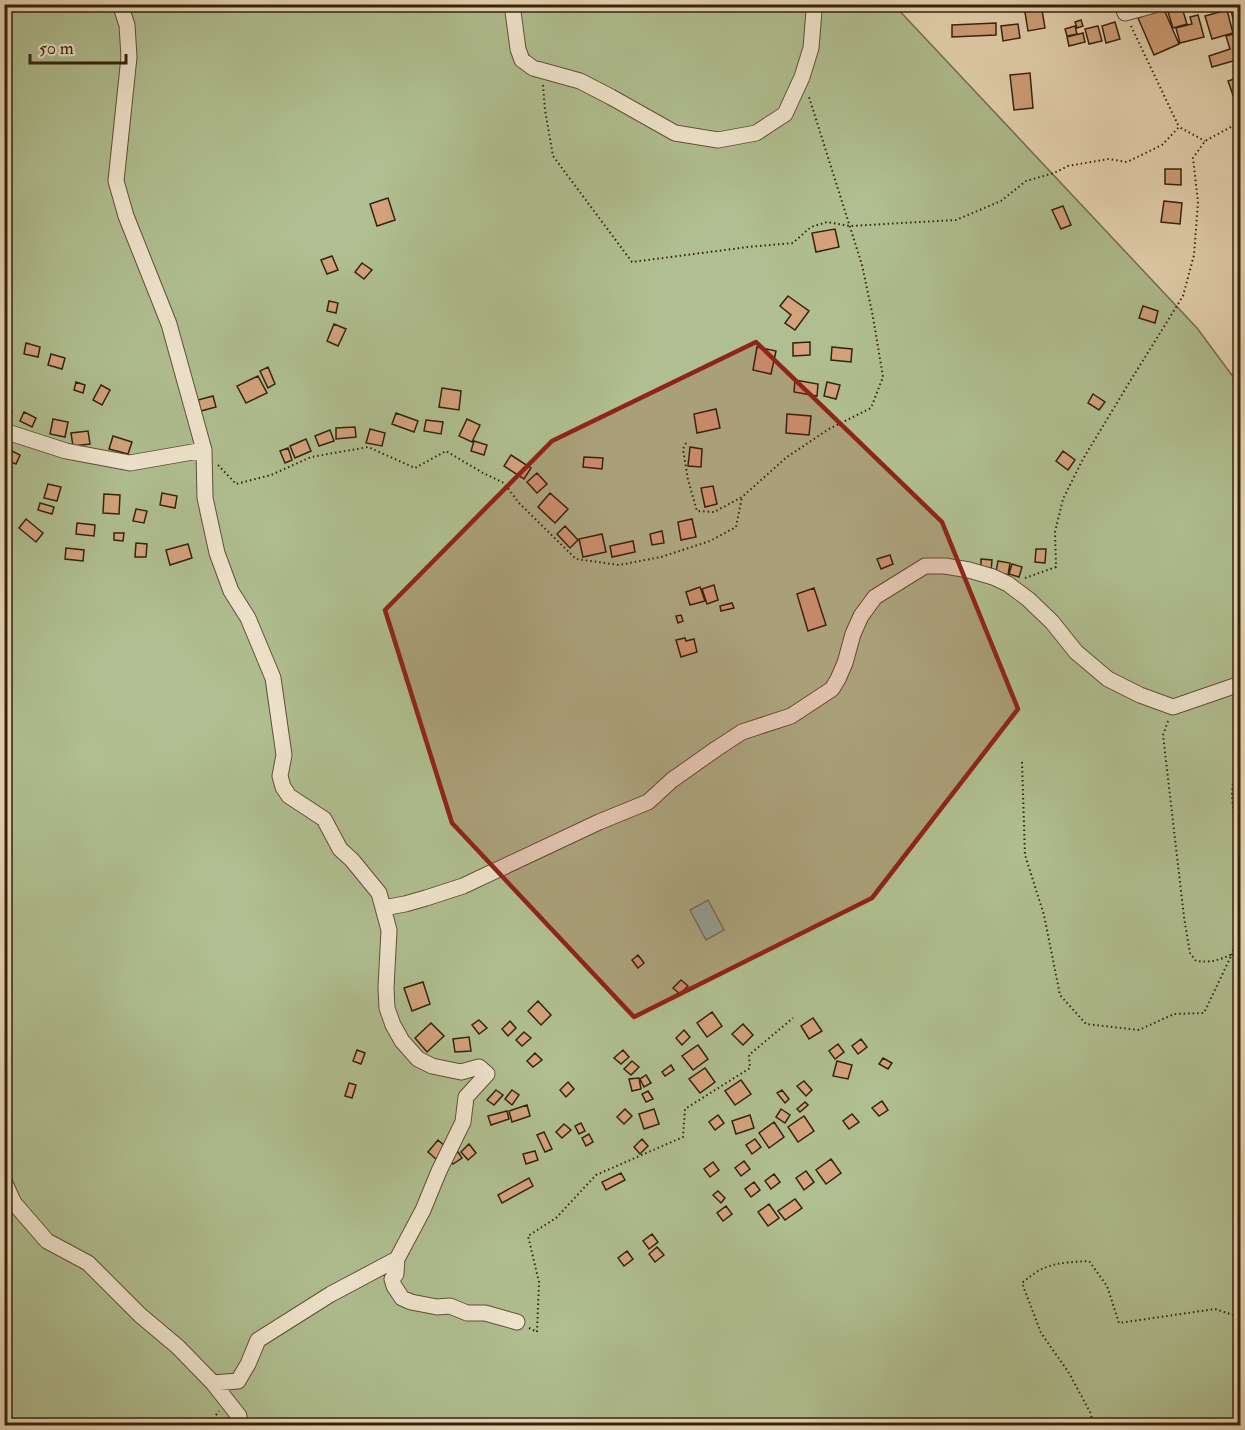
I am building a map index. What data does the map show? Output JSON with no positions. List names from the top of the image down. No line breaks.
{"scale_bar":"50 m"}
